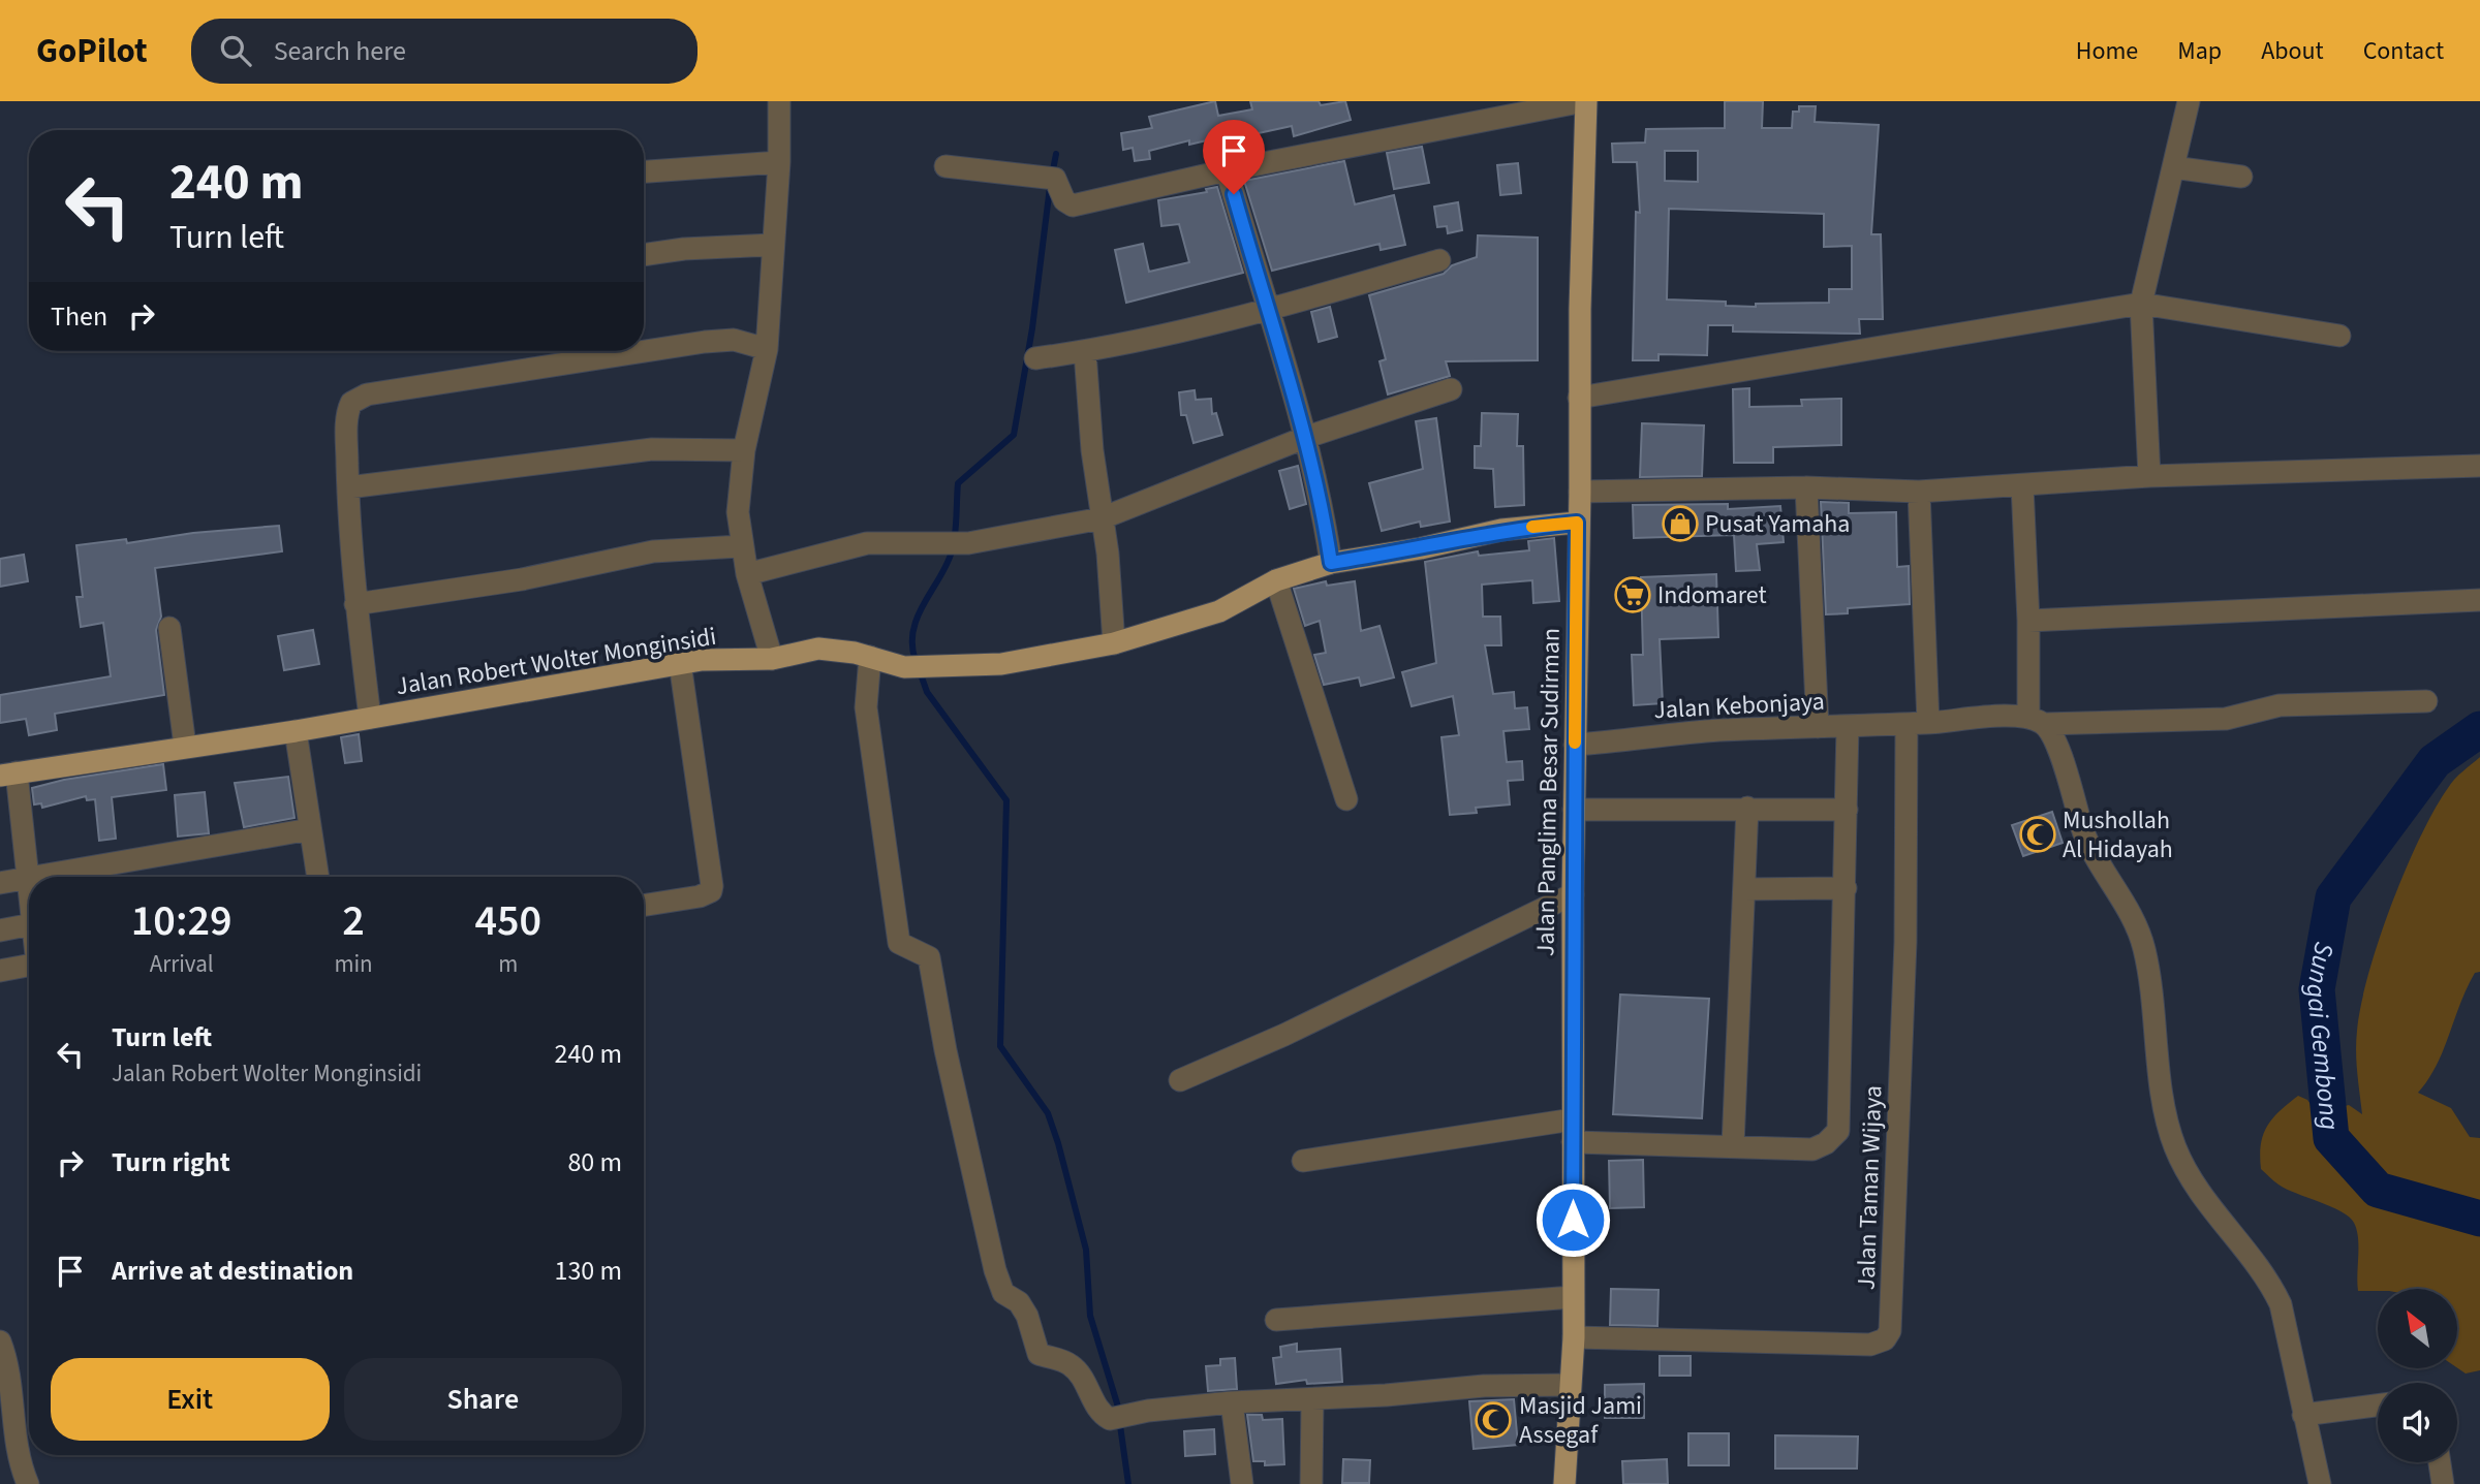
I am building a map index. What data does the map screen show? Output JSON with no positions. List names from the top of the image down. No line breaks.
{"streets":{"main road":["Jalan Robert Wolter Monginsidi","Jalan Panglima Besar Sudirman"],"street":["Jalan Kebonjaya","Jalan Taman Wijaya"]},"crossings":[["Jalan Robert Wolter Monginsidi","Jalan Panglima Besar Sudirman"],["Jalan Kebonjaya","Jalan Panglima Besar Sudirman"],["Jalan Kebonjaya","Jalan Taman Wijaya"],["Jalan Panglima Besar Sudirman","Jalan Taman Wijaya"]],"water":["Sungai Gembong"],"places":{"shop":["Pusat Yamaha"],"supermarket":["Indomaret"],"mosque":["Mushollah Al Hidayah","Masjid Jami Assegaf"]},"north":"top left","page":{"header":"GoPilot","search":"Search here","nav":["Home","Map","About","Contact"],"turn":["240 m","Turn left"],"then":"Then","eta":["10:29","Arrival","2","min","450","m"],"list":[{"name":"Turn left","note":"Jalan Robert Wolter Monginsidi","value":"240 m"},{"name":"Turn right","value":"80 m"},{"name":"Arrive at destination","value":"130 m"}],"buttons":["Exit","Share"]}}
